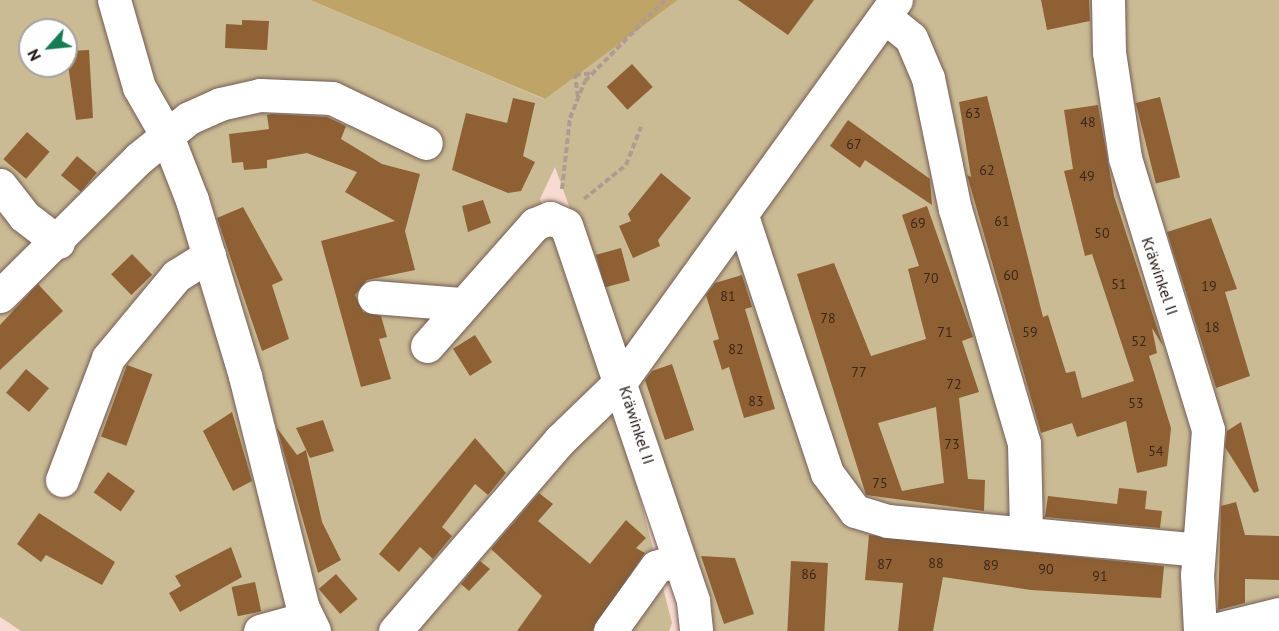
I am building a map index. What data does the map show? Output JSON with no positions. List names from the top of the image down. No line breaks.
{"streets":{"lane":["Kräwinkel II"]},"house_numbers":["63","48","67","62","49","61","69","50","60","70","51","19","81","78","18","71","59","52","82","77","72","83","53","73","54","75","88","87","89","90","86","91"],"north":"bottom left"}
